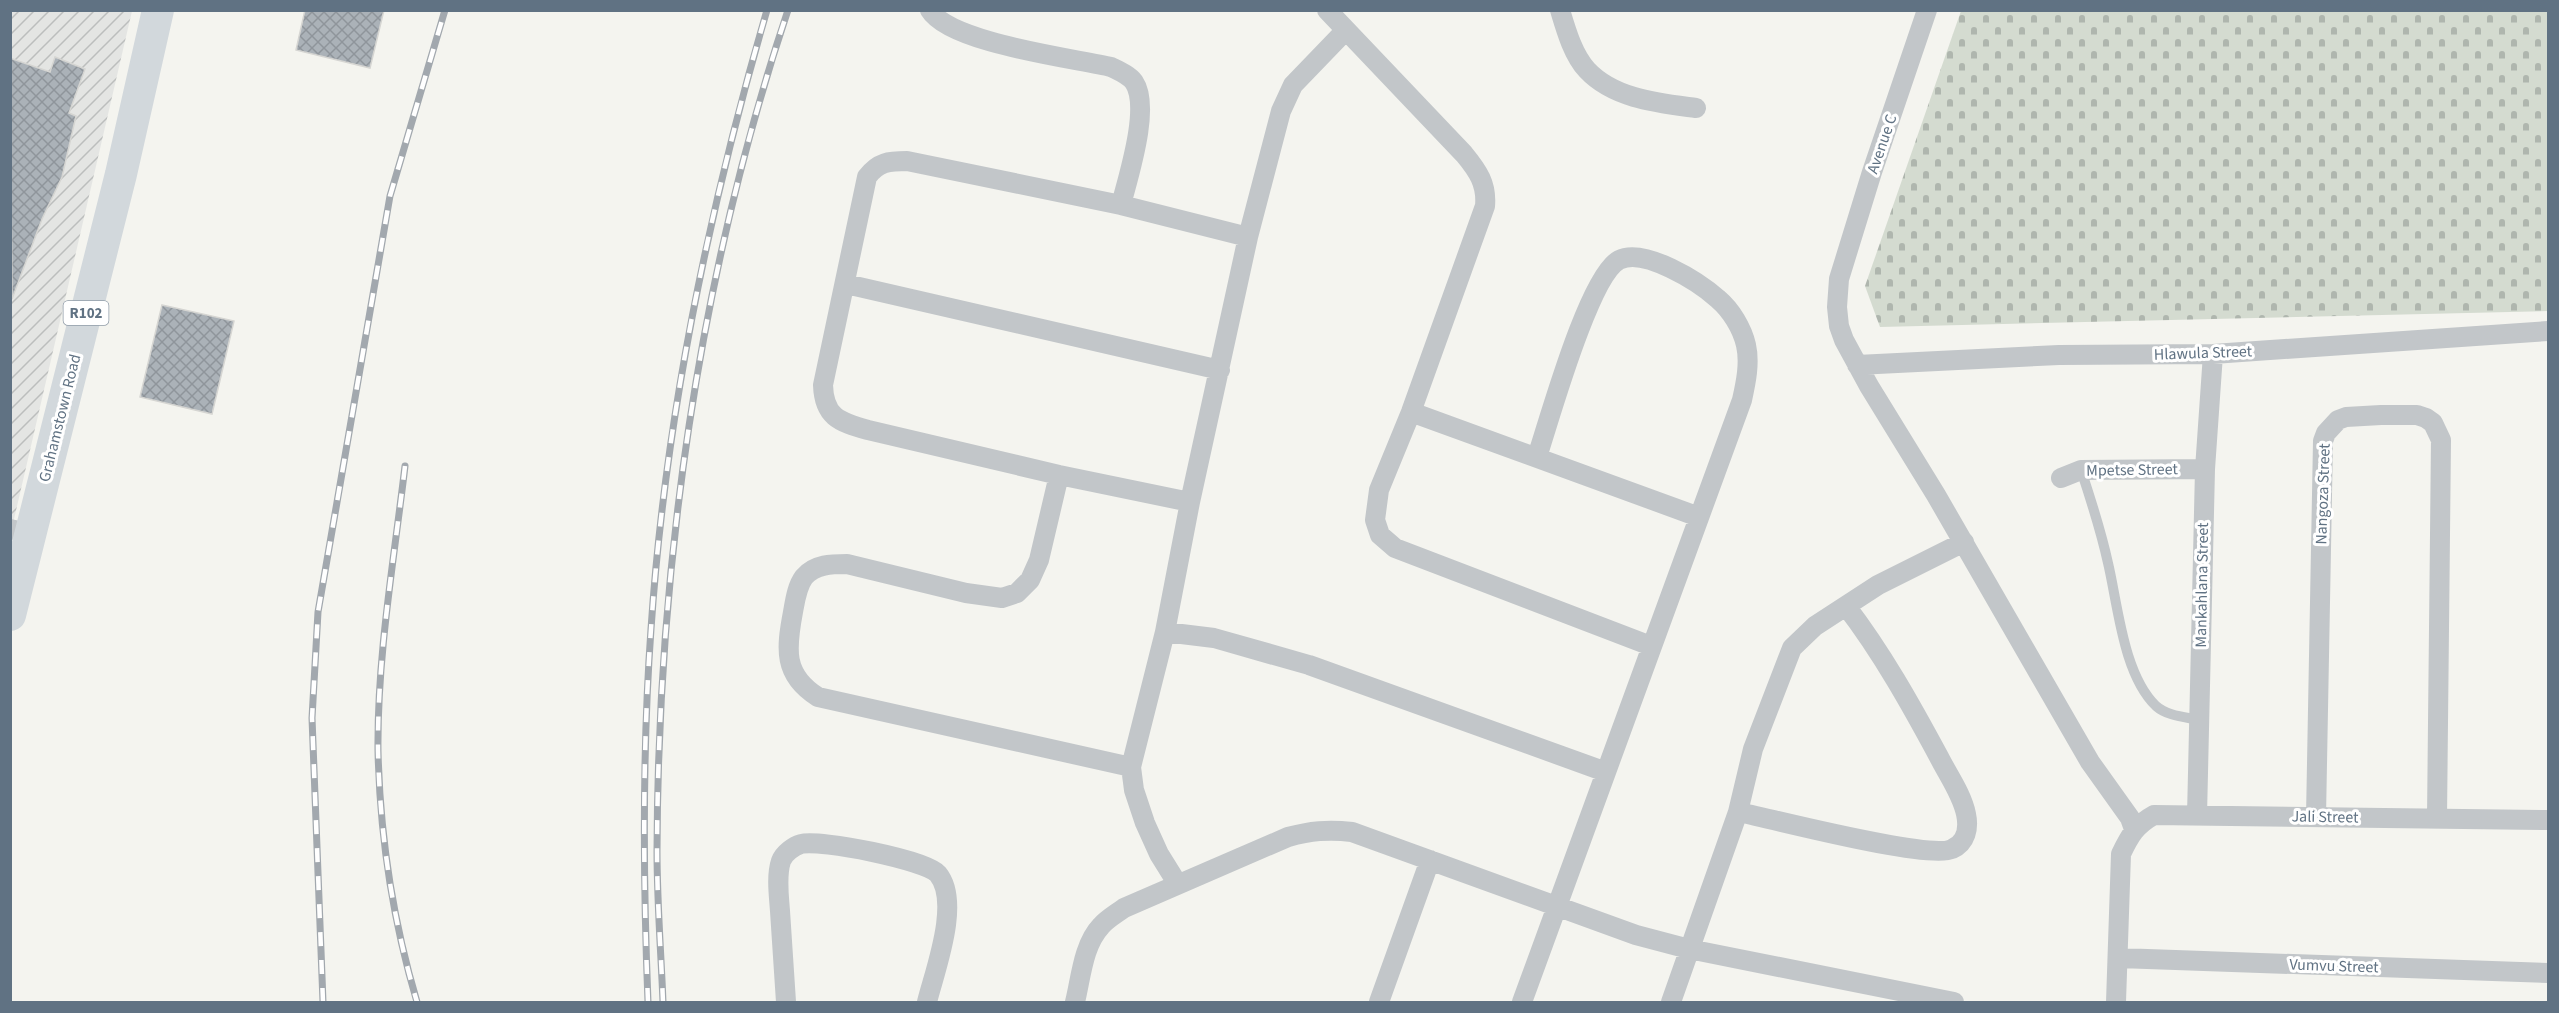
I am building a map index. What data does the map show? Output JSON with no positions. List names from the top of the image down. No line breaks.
{"streets":{"main road":["R102","Grahamstown Road"],"street":["Avenue C","Hlawula Street","Mpetse Street","Nangoza Street","Mankahlana Street","Jali Street","Vumvu Street"]},"crossings":[["Avenue C","Hlawula Street"],["Avenue C","Jali Street"],["Hlawula Street","Mankahlana Street"],["Mpetse Street","Mankahlana Street"],["Nangoza Street","Jali Street"],["Mankahlana Street","Jali Street"]]}
